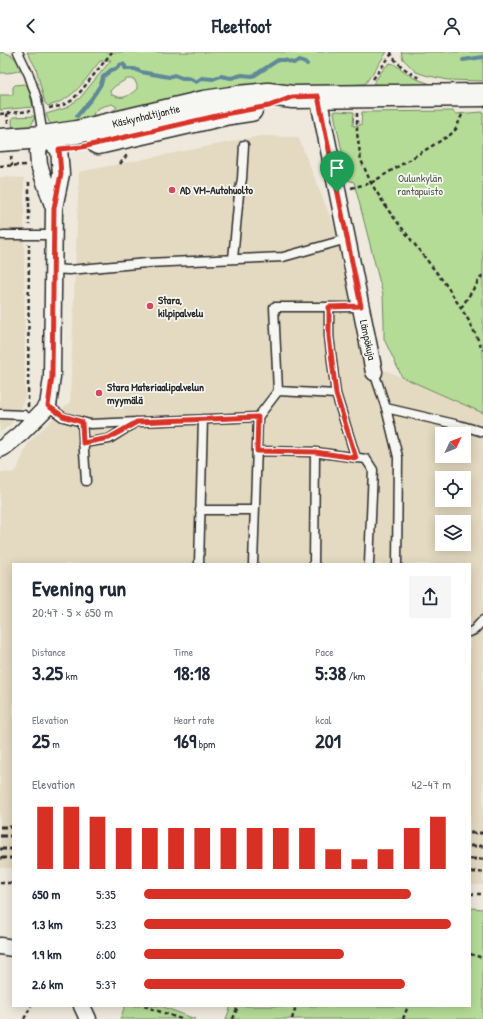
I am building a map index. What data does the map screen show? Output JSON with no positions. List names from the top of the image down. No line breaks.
{"streets":{"main road":["Käskynhaltijantie"],"street":["Lämpökuja"]},"crossings":[["Käskynhaltijantie","Lämpökuja"]],"parks":["Oulunkylän rantapuisto"],"places":["AD VM-Autohuolto","Stara, kilpipalvelu","Stara Materiaalipalvelun myymälä"],"north":"top right","page":{"header":"Fleetfoot","heading":["Evening run","20:47 · 5 × 650 m"],"stats":[["Distance","3.25 km"],["Time","18:18"],["Pace","5:38 /km"],["Elevation","25 m"],["Heart rate","169 bpm"],["kcal","201"]],"chart":["Elevation","42–47 m"],"list":[{"name":"650 m","note":"5:35"},{"name":"1.3 km","note":"5:23"},{"name":"1.9 km","note":"6:00"},{"name":"2.6 km","note":"5:37"}]}}
